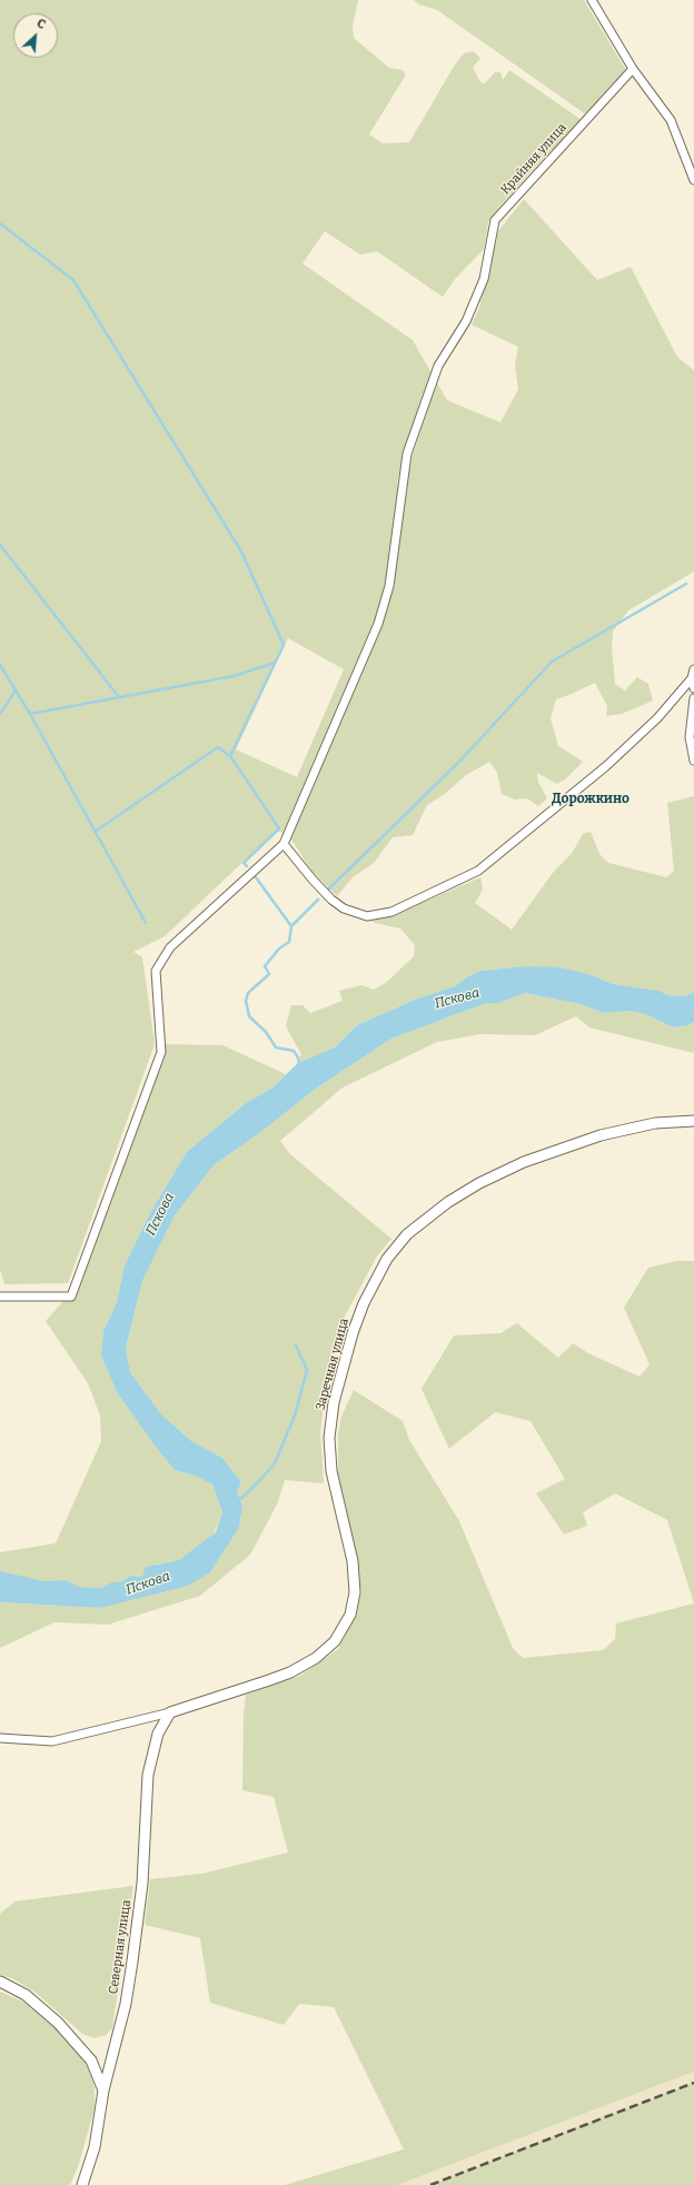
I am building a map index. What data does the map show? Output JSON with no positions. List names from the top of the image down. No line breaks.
{"streets":{"street":["Крайняя улица","Заречная улица","Северная улица"]},"crossings":[["Заречная улица","Северная улица"]],"districts":["Дорожкино"],"water":["Пскова"],"north":"top right"}
